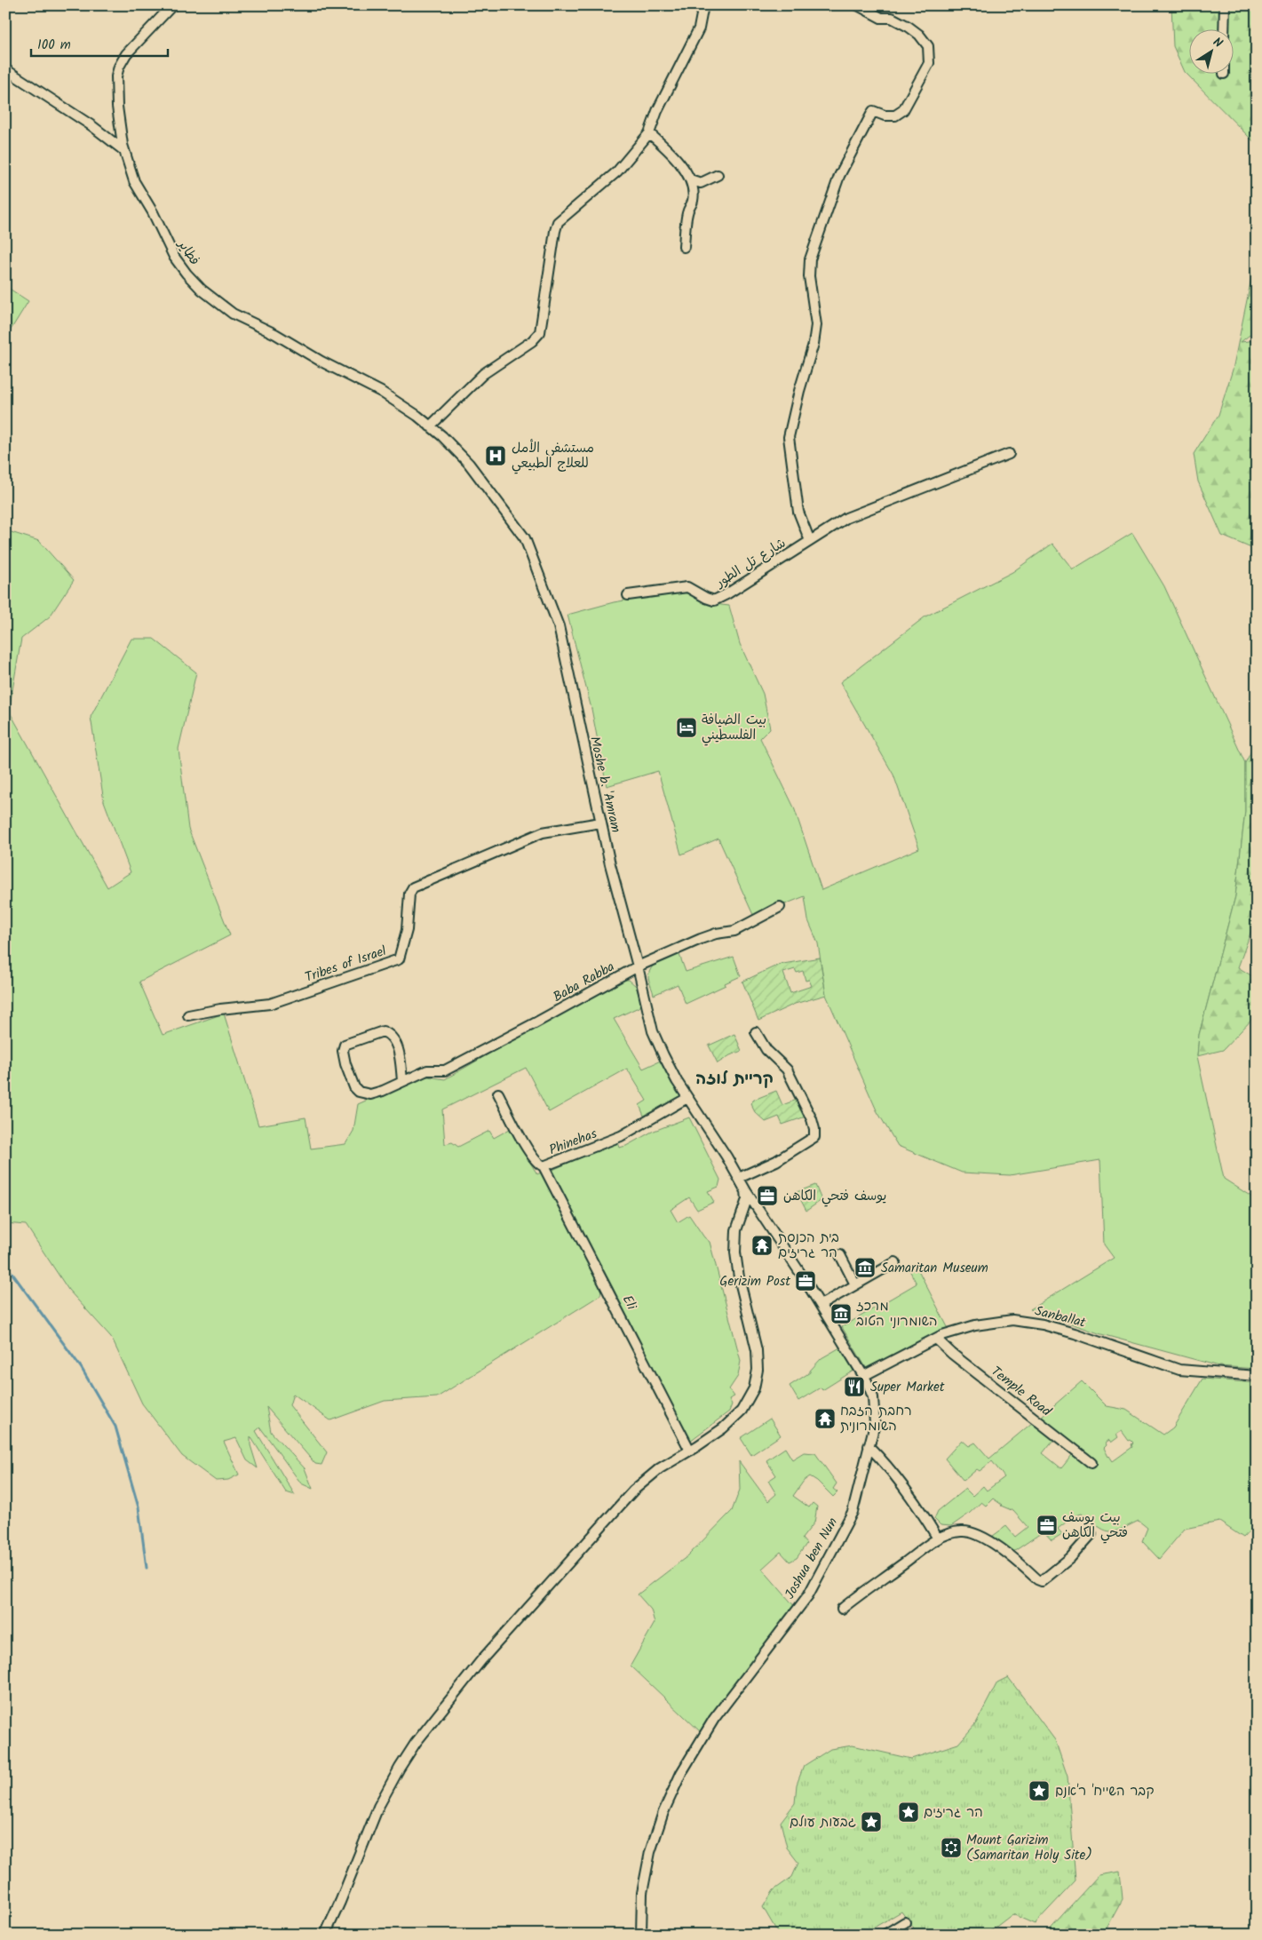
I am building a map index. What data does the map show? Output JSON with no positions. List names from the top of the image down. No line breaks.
{"streets":{"street":["فطاير","شارع تل الطور","Moshe b. 'Amram","Tribes of Israel","Baba Rabba","Phinehas","Eli","Sanballat","Temple Road","Joshua ben Nun"]},"crossings":[["فطاير","Moshe b. 'Amram"],["Moshe b. 'Amram","Tribes of Israel"],["Moshe b. 'Amram","Baba Rabba"],["Moshe b. 'Amram","Phinehas"],["Moshe b. 'Amram","Joshua ben Nun"],["Phinehas","Eli"],["Sanballat","Temple Road"],["Sanballat","Joshua ben Nun"]],"districts":["קריית לוזה"],"places":{"hospital":["مستشفى الأمل للعلاج الطبيعي"],"hotel":["بيت الضيافة الفلسطيني"],"office":["يوسف فتحي الكاهن","Gerizim Post","بيت يوسف فتحي الكاهن"],"temple":["בית הכנסת הר גריזים","רחבת הזבח השומרונית"],"museum":["Samaritan Museum","מרכז השומרוני הטוב"],"restaurant":["Super Market"],"place":["קבר השייח' ר'אנם","הר גריזים","גבעות עולם"],"synagogue":["Mount Garizim (Samaritan Holy Site)"]},"scale_bar":"100 m","north":"top right"}
